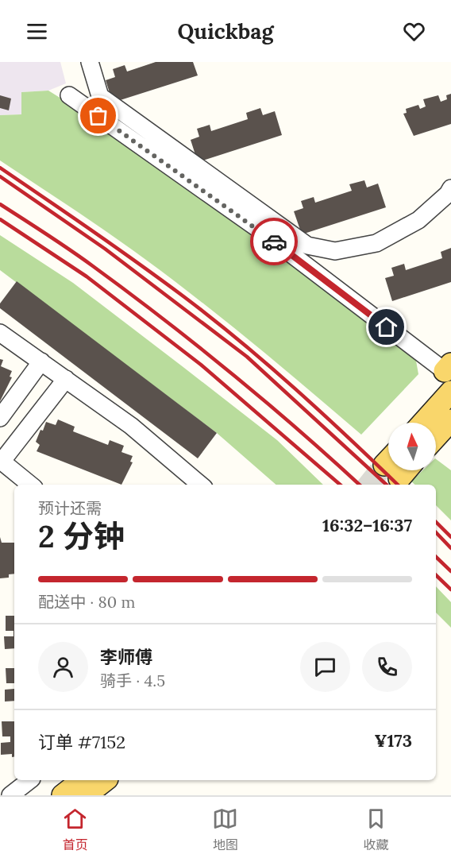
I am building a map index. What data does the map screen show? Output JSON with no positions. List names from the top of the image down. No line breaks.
{"north":"top","page":{"header":"Quickbag","heading":["2 分钟","预计还需","16:32–16:37"],"panel":["李师傅","骑手 · 4.5","订单 #7152","¥173"],"bar":"配送中 · 80 m","tabs":["首页","地图","收藏"]}}
